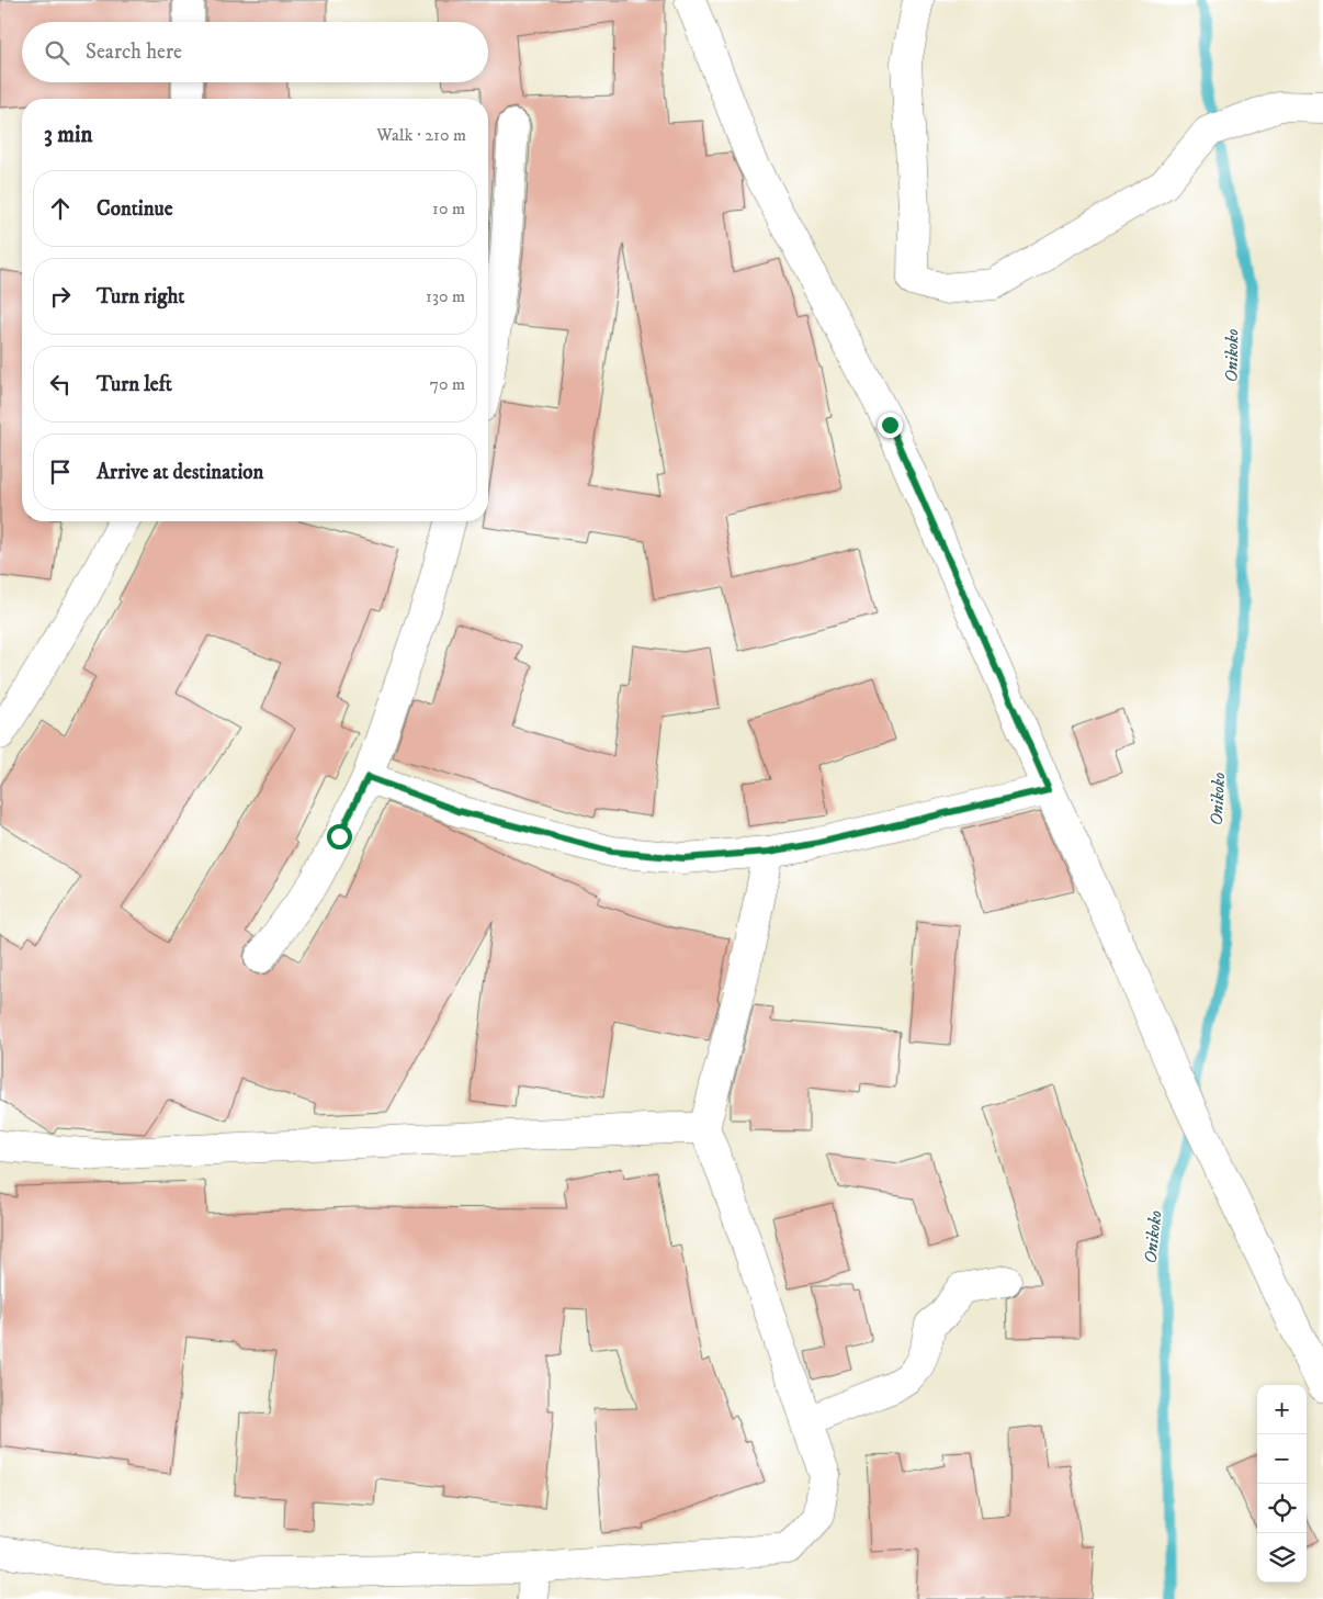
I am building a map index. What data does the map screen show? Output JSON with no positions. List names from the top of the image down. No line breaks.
{"water":["Onikoko"],"page":{"search":"Search here","heading":["3 min","Walk · 210 m"],"list":[["Continue","10 m"],["Turn right","130 m"],["Turn left","70 m"],"Arrive at destination"],"map_buttons":["+","−"]}}
